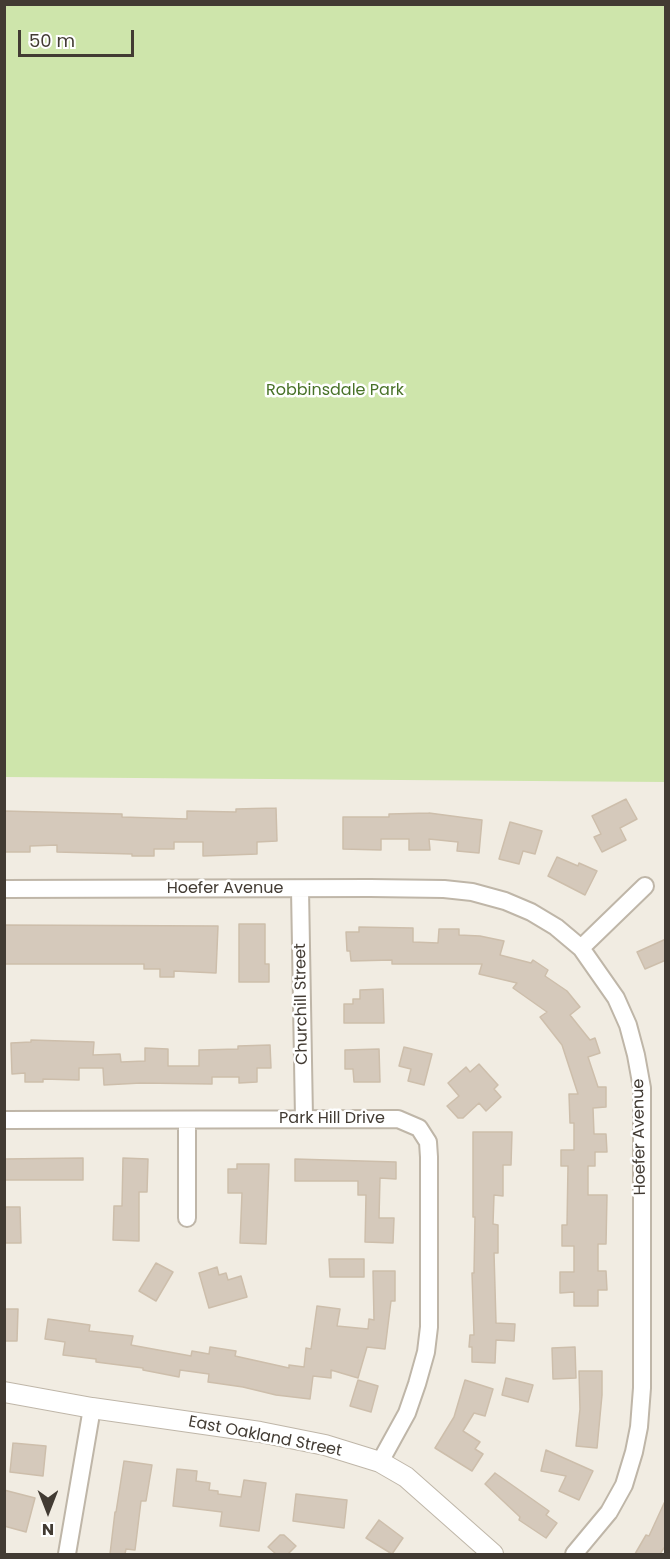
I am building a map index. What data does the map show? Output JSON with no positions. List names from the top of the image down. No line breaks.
{"streets":{"street":["Hoefer Avenue","Churchill Street","Park Hill Drive","East Oakland Street"]},"crossings":[["Hoefer Avenue","Churchill Street"],["Churchill Street","Park Hill Drive"],["Park Hill Drive","East Oakland Street"]],"parks":["Robbinsdale Park"],"scale_bar":"50 m","north":"bottom"}
